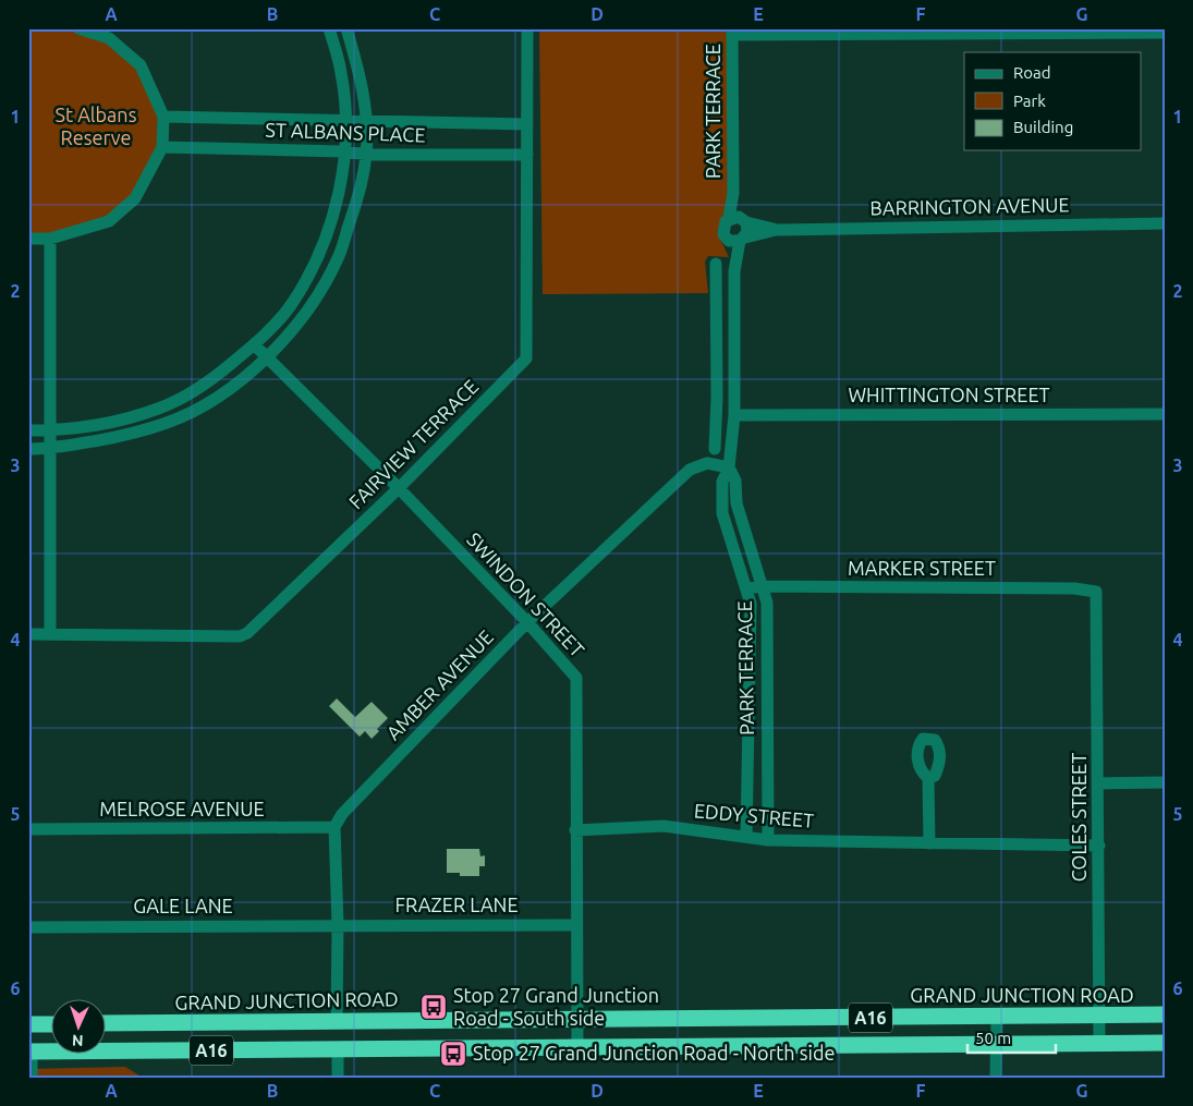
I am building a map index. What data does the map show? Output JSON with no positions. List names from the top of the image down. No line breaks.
{"streets":{"highway":["GRAND JUNCTION ROAD","A16"],"street":["PARK TERRACE","ST ALBANS PLACE","BARRINGTON AVENUE","WHITTINGTON STREET","FAIRVIEW TERRACE","MARKER STREET","SWINDON STREET","AMBER AVENUE","MELROSE AVENUE","EDDY STREET","COLES STREET","FRAZER LANE","GALE LANE"]},"crossings":[["PARK TERRACE","BARRINGTON AVENUE"],["PARK TERRACE","WHITTINGTON STREET"],["PARK TERRACE","MARKER STREET"],["PARK TERRACE","AMBER AVENUE"],["PARK TERRACE","EDDY STREET"],["ST ALBANS PLACE","FAIRVIEW TERRACE"],["FAIRVIEW TERRACE","SWINDON STREET"],["MARKER STREET","COLES STREET"],["SWINDON STREET","AMBER AVENUE"],["SWINDON STREET","EDDY STREET"],["SWINDON STREET","FRAZER LANE"],["SWINDON STREET","GRAND JUNCTION ROAD"],["SWINDON STREET","A16"],["AMBER AVENUE","MELROSE AVENUE"],["EDDY STREET","COLES STREET"],["COLES STREET","GRAND JUNCTION ROAD"],["COLES STREET","A16"],["FRAZER LANE","GALE LANE"]],"parks":["St Albans Reserve"],"places":{"bus stop":["Stop 27 Grand Junction Road - South side","Stop 27 Grand Junction Road - North side"]},"legend":["Road","Park","Building"],"scale_bar":"50 m","north":"bottom","grid":{"columns":["A","B","C","D","E","F","G"],"rows":["1","2","3","4","5","6"]}}
